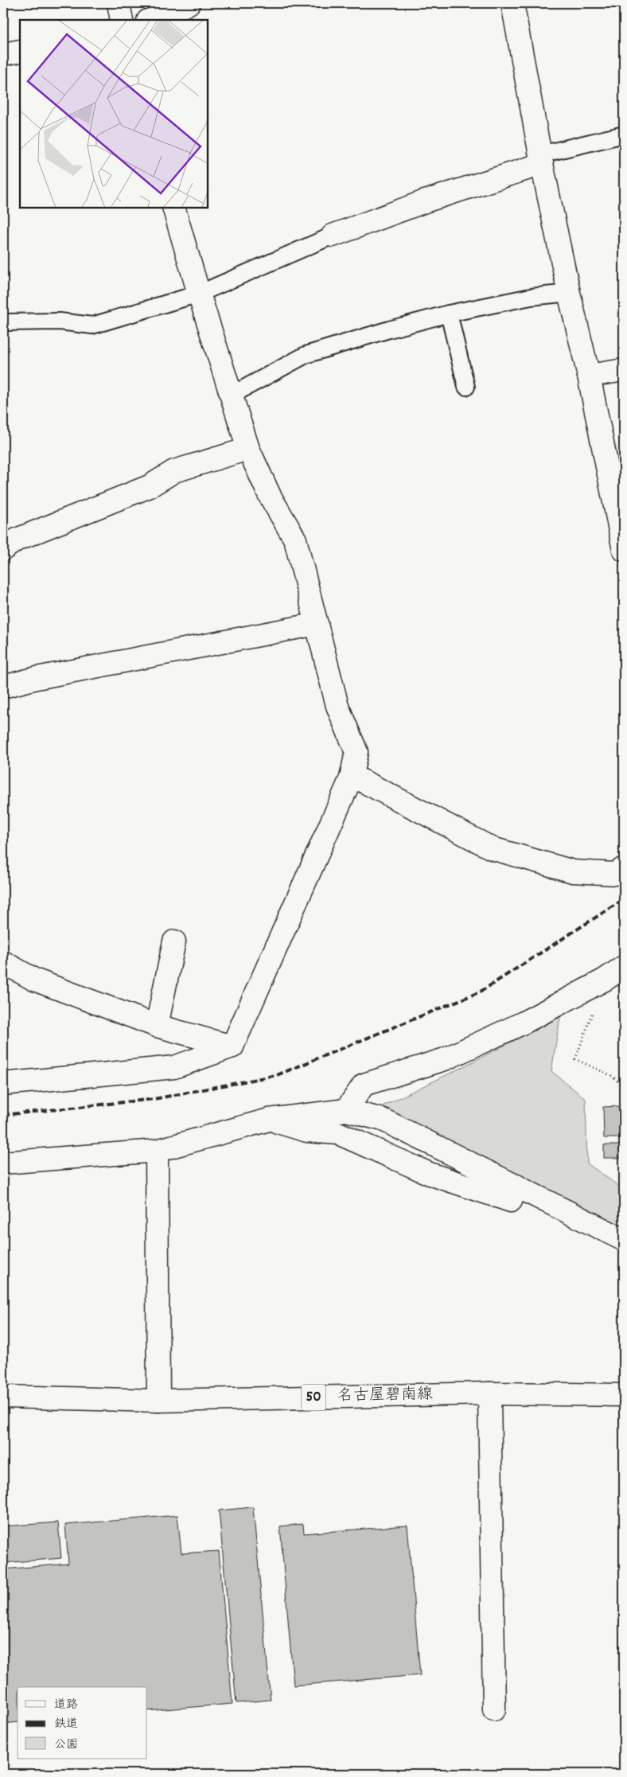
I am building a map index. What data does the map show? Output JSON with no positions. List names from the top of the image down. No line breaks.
{"streets":{"street":["名古屋碧南線","50"]},"legend":["道路","鉄道","公園"]}
